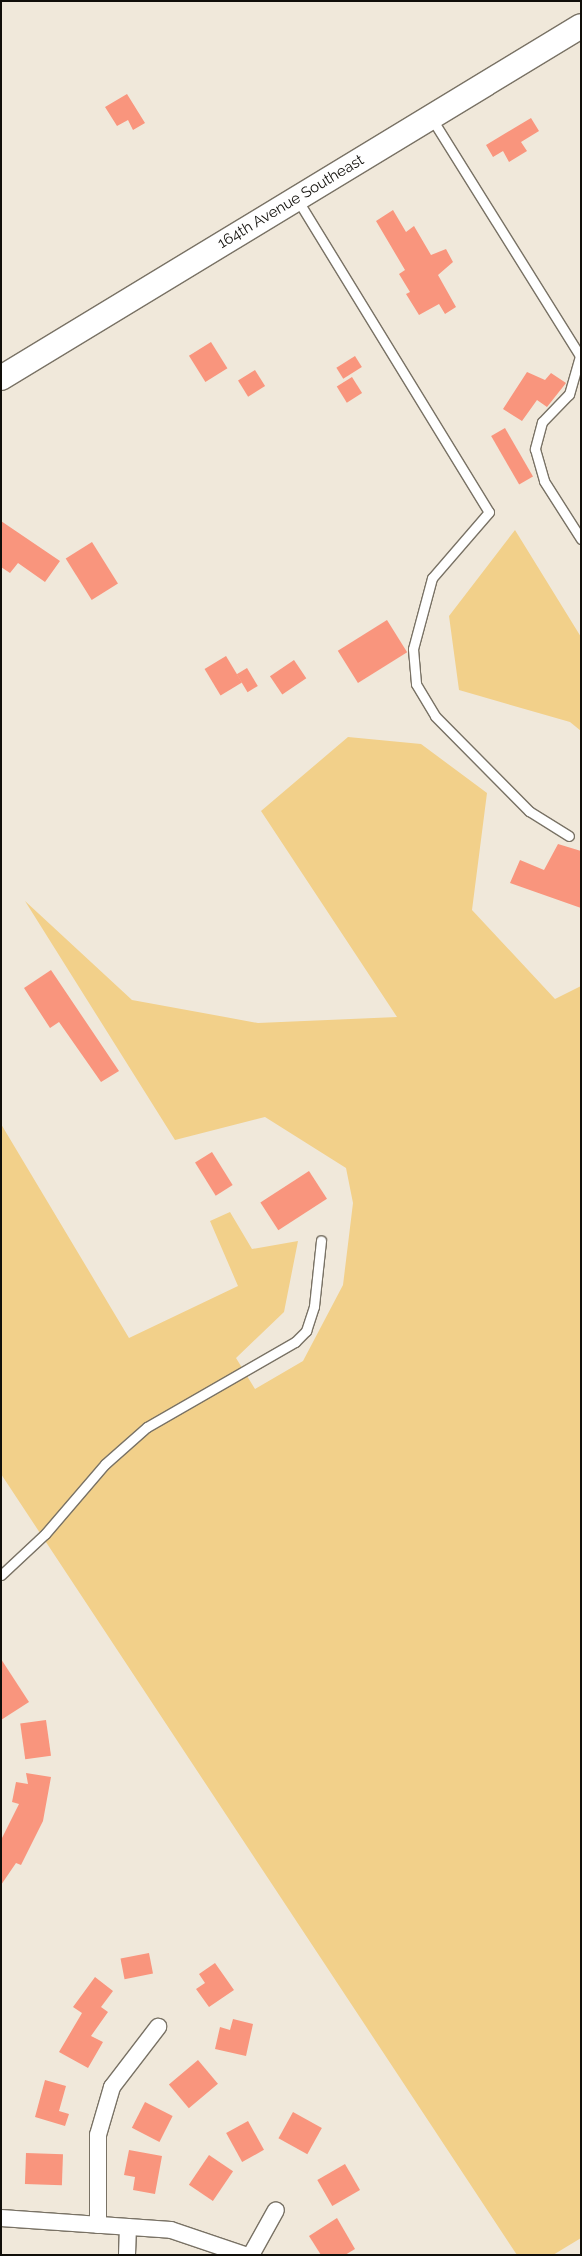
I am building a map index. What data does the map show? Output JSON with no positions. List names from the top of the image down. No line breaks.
{"streets":{"street":["164th Avenue Southeast"]}}
